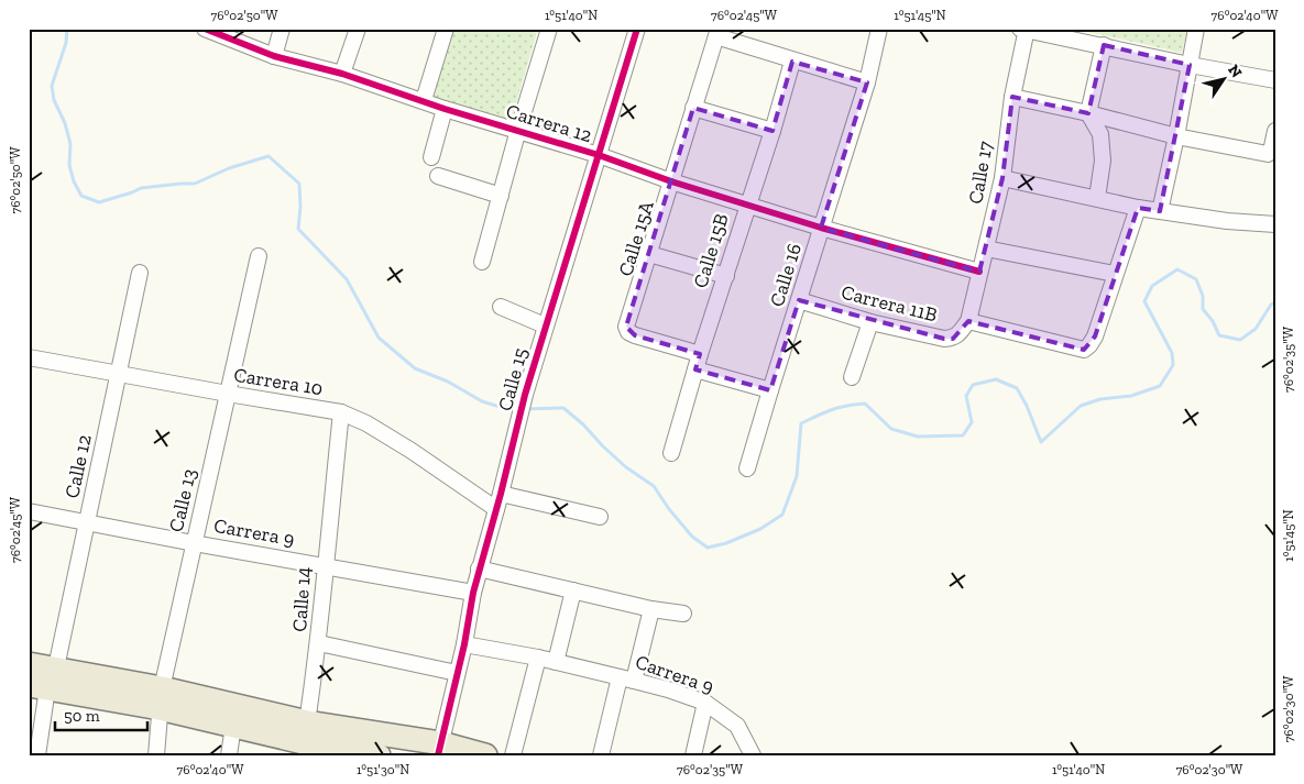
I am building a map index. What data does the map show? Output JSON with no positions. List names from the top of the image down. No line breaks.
{"streets":{"street":["Carrera 12","Calle 17","Calle 15A","Calle 15B","Calle 16","Carrera 11B","Calle 15","Carrera 10","Calle 12","Calle 13","Carrera 9","Calle 14"]},"crossings":[["Carrera 12","Calle 17"],["Carrera 12","Calle 15A"],["Carrera 12","Calle 15B"],["Carrera 12","Calle 16"],["Carrera 12","Calle 15"],["Calle 17","Carrera 11B"],["Calle 15A","Calle 15B"],["Calle 16","Carrera 11B"],["Calle 15","Carrera 10"],["Calle 15","Carrera 9"],["Carrera 10","Calle 12"],["Carrera 10","Calle 13"],["Carrera 10","Calle 14"],["Calle 12","Carrera 9"],["Calle 13","Carrera 9"],["Carrera 9","Calle 14"]],"scale_bar":"50 m","north":"top right","coordinates":["76°02'50\"W","1°51'40\"N","76°02'45\"W","1°51'45\"N","76°02'40\"W","76°02'35\"W","76°02'30\"W","1°51'30\"N"]}
